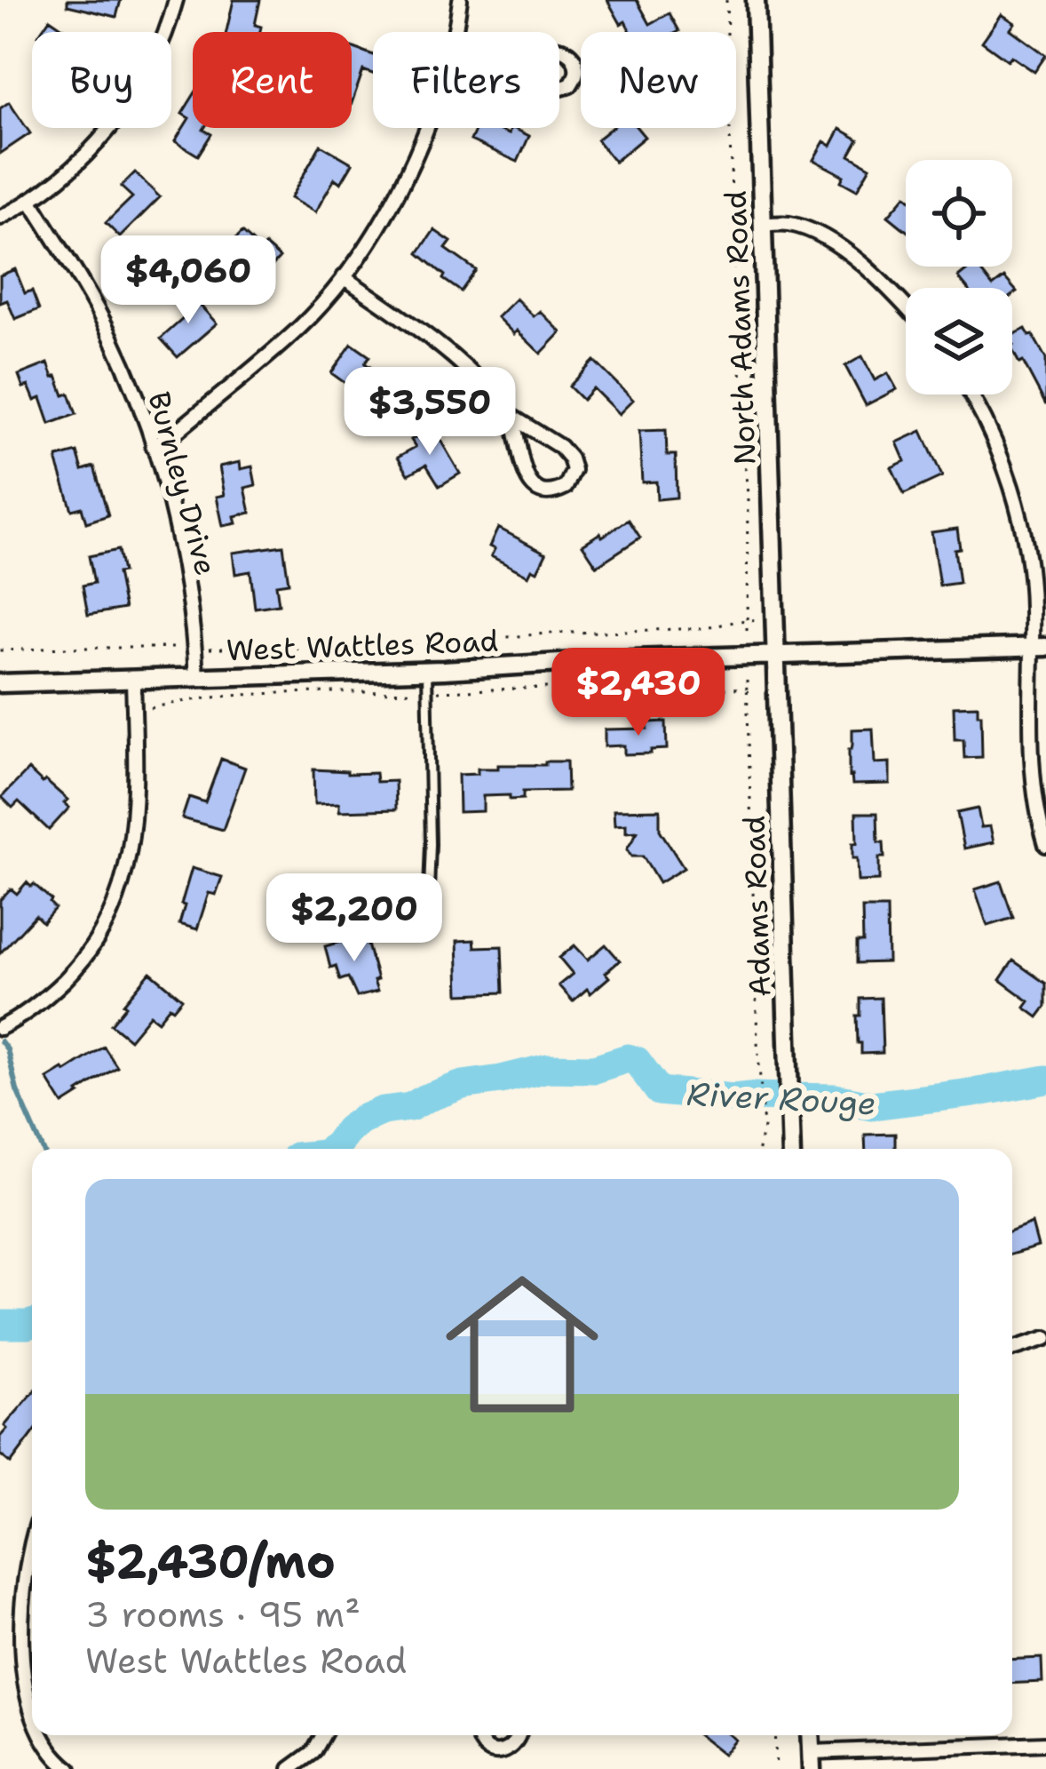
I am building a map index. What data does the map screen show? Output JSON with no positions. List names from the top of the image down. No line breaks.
{"streets":{"street":["North Adams Road","Burnley Drive","West Wattles Road","Adams Road"]},"crossings":[["North Adams Road","West Wattles Road"],["North Adams Road","Adams Road"],["Burnley Drive","West Wattles Road"],["West Wattles Road","Adams Road"]],"water":["River Rouge"],"page":{"chip":["Buy","Rent","Filters","New"],"price":["$4,060","$3,550","$2,430","$2,200"],"list":[{"name":"$2,430/mo","note":"3 rooms · 95 m² · West Wattles Road"}]}}
